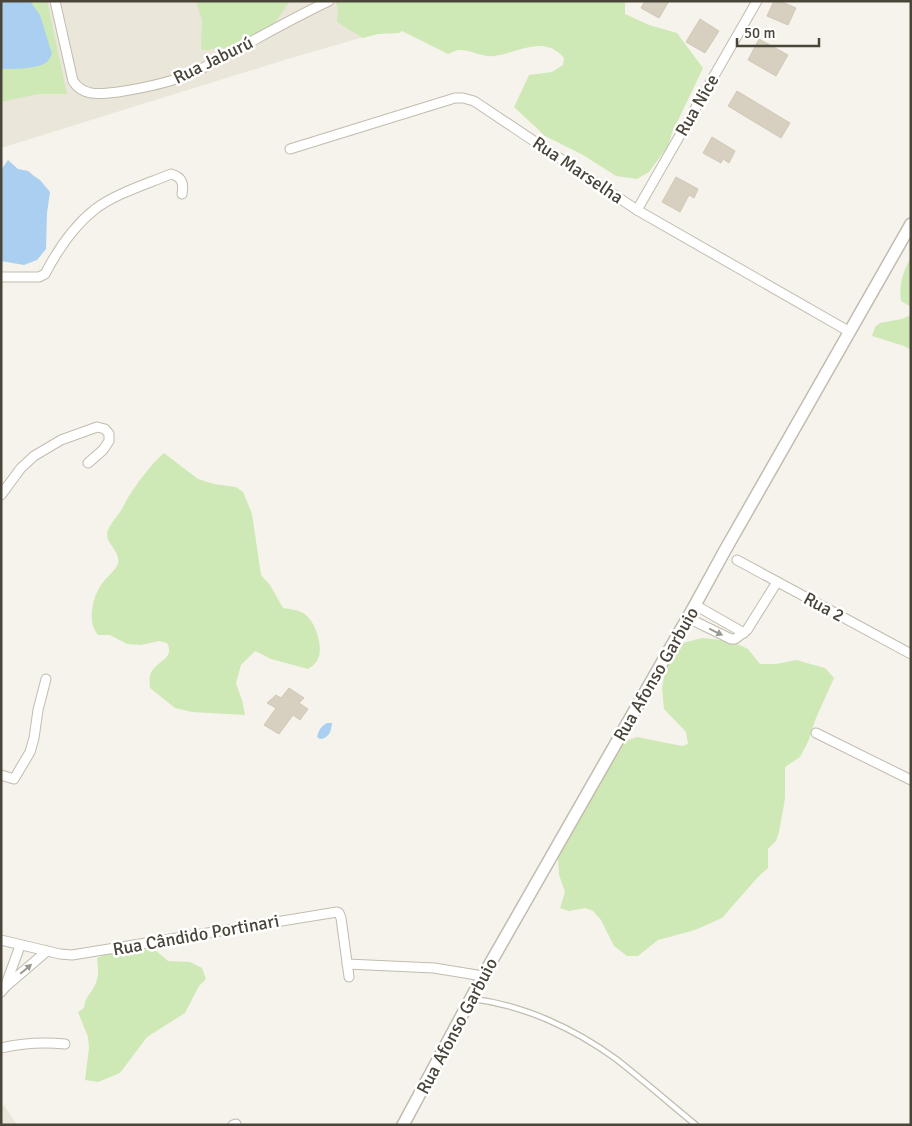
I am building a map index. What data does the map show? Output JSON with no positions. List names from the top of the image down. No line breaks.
{"streets":{"street":["Rua Jaburú","Rua Nice","Rua Marselha","Rua 2","Rua Afonso Garbuio","Rua Cândido Portinari"]},"crossings":[["Rua Nice","Rua Marselha"],["Rua Marselha","Rua Afonso Garbuio"]],"scale_bar":"50 m"}
